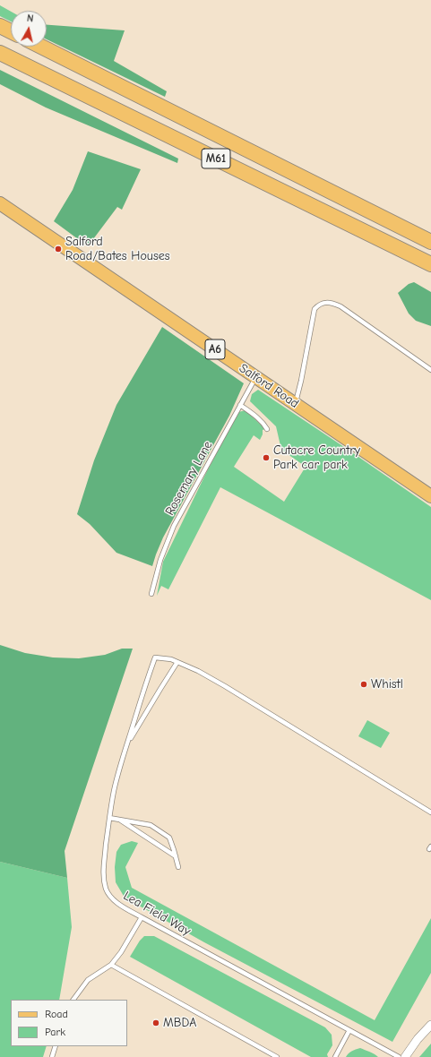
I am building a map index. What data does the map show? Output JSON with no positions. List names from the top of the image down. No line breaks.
{"streets":{"highway":["M61"],"main road":["A6","Salford Road"],"lane":["Rosemary Lane","Lea Field Way"]},"crossings":[["Salford Road","Rosemary Lane"]],"places":["Salford Road/Bates Houses","Cutacre Country Park car park","Whistl","MBDA"],"legend":["Road","Park"],"north":"top"}
